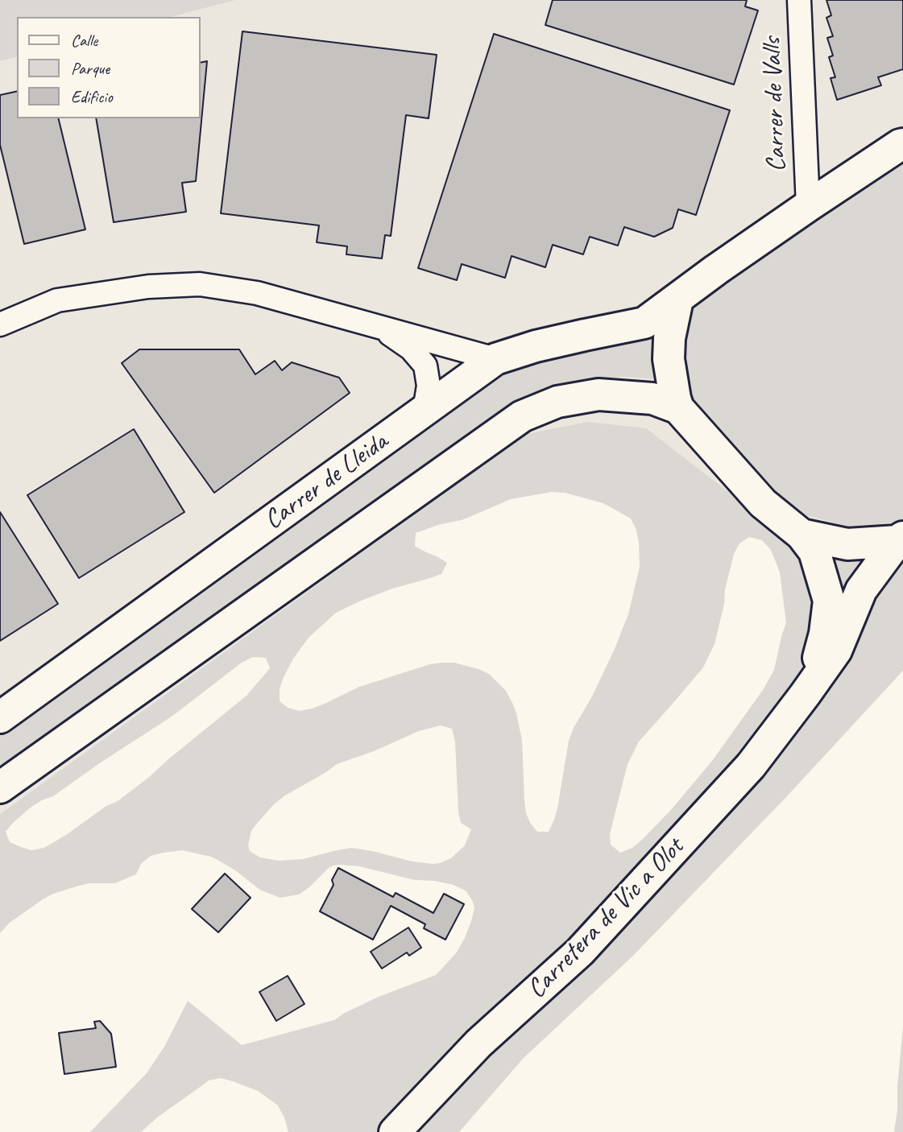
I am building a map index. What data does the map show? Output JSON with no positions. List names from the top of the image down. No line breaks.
{"streets":{"street":["Carrer de Valls","Carrer de Lleida","Carretera de Vic a Olot"]},"crossings":[["Carrer de Valls","Carrer de Lleida"]],"legend":["Calle","Parque","Edificio"]}
